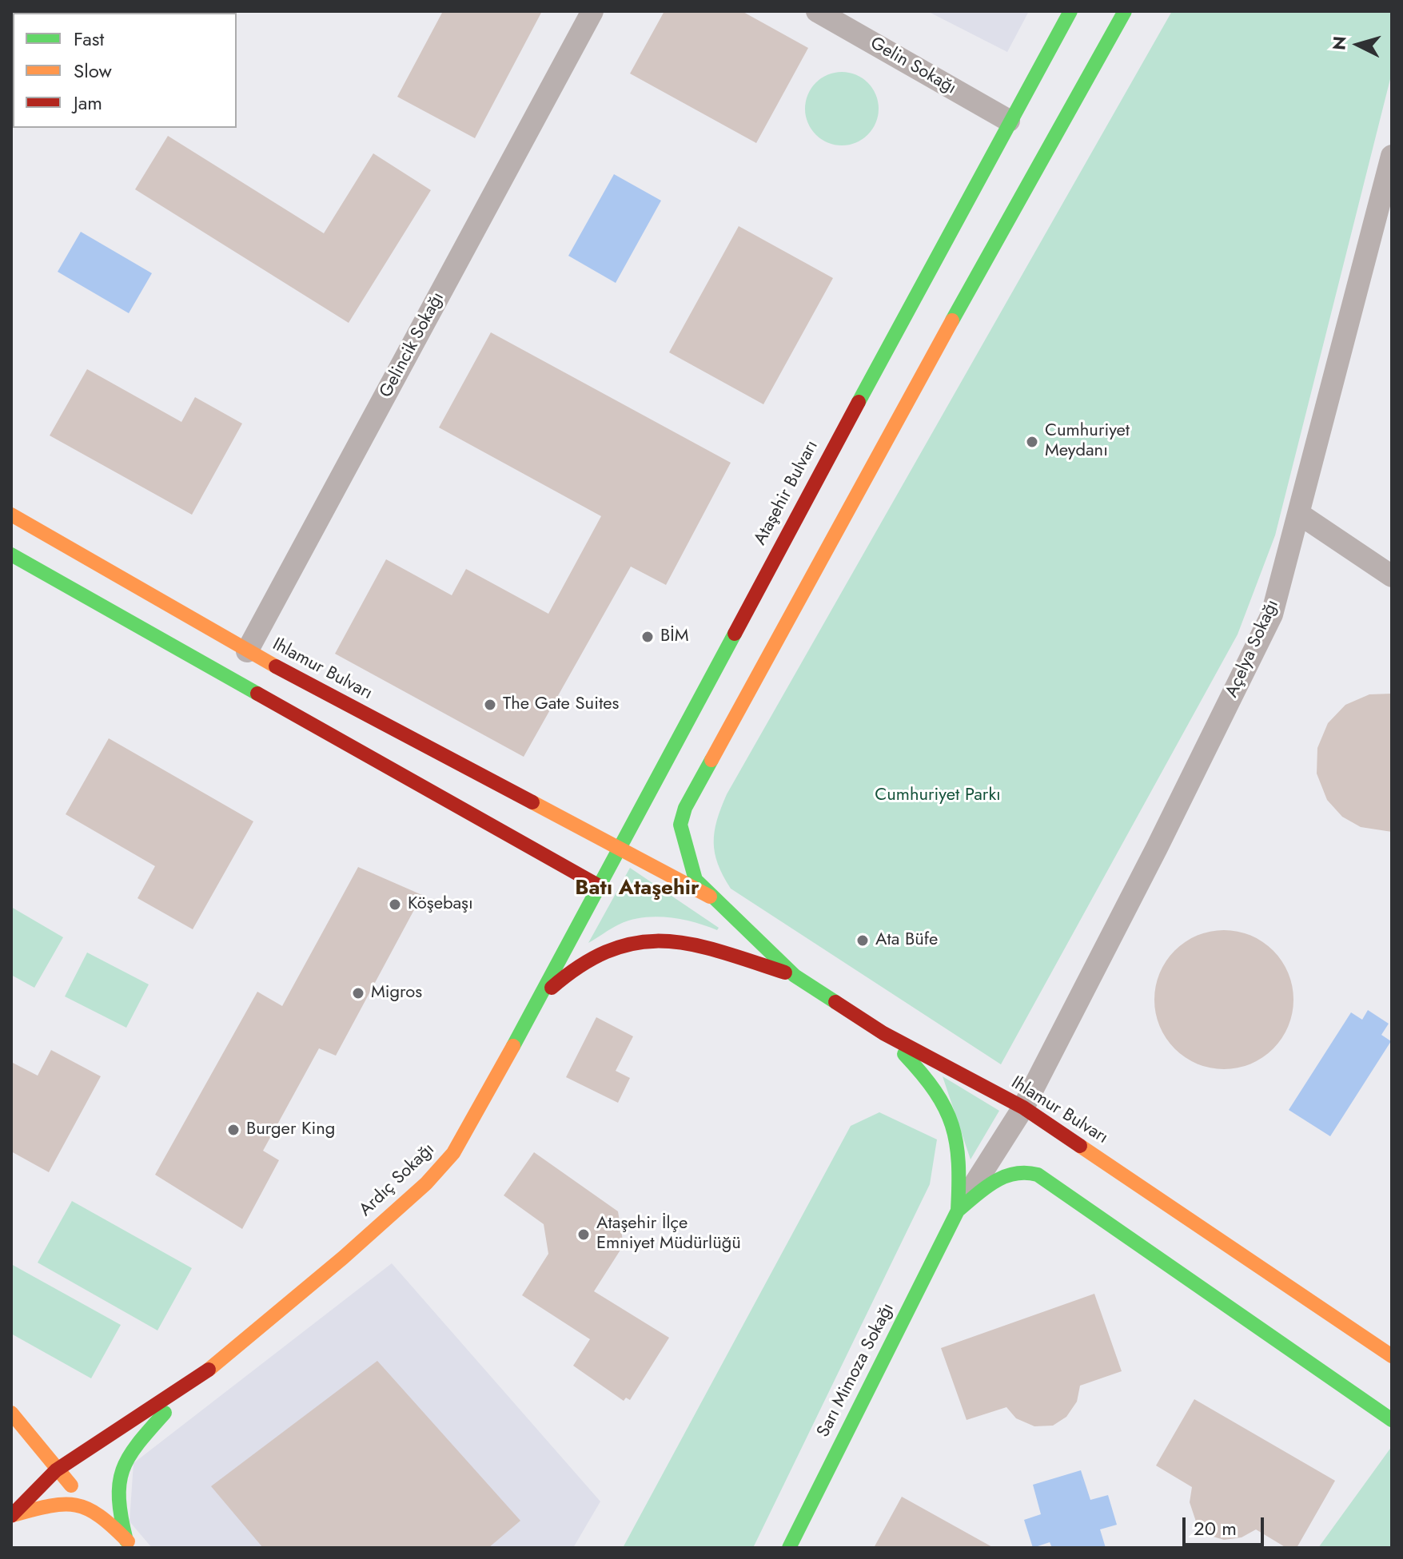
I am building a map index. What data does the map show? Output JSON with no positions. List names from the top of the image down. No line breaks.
{"streets":{"main road":["Ataşehir Bulvarı","Ihlamur Bulvarı","Ardıç Sokağı","Sarı Mimoza Sokağı"],"street":["Gelin Sokağı","Gelincik Sokağı","Açelya Sokağı"]},"crossings":[["Gelin Sokağı","Ataşehir Bulvarı"],["Gelincik Sokağı","Ihlamur Bulvarı"],["Ataşehir Bulvarı","Ihlamur Bulvarı"],["Ataşehir Bulvarı","Ardıç Sokağı"],["Açelya Sokağı","Ihlamur Bulvarı"],["Açelya Sokağı","Sarı Mimoza Sokağı"],["Ihlamur Bulvarı","Ardıç Sokağı"]],"districts":["Batı Ataşehir"],"parks":["Cumhuriyet Parkı"],"places":["Cumhuriyet Meydanı","BİM","The Gate Suites","Köşebaşı","Ata Büfe","Migros","Burger King","Ataşehir İlçe Emniyet Müdürlüğü"],"legend":["Fast","Slow","Jam"],"scale_bar":"20 m","north":"left"}
